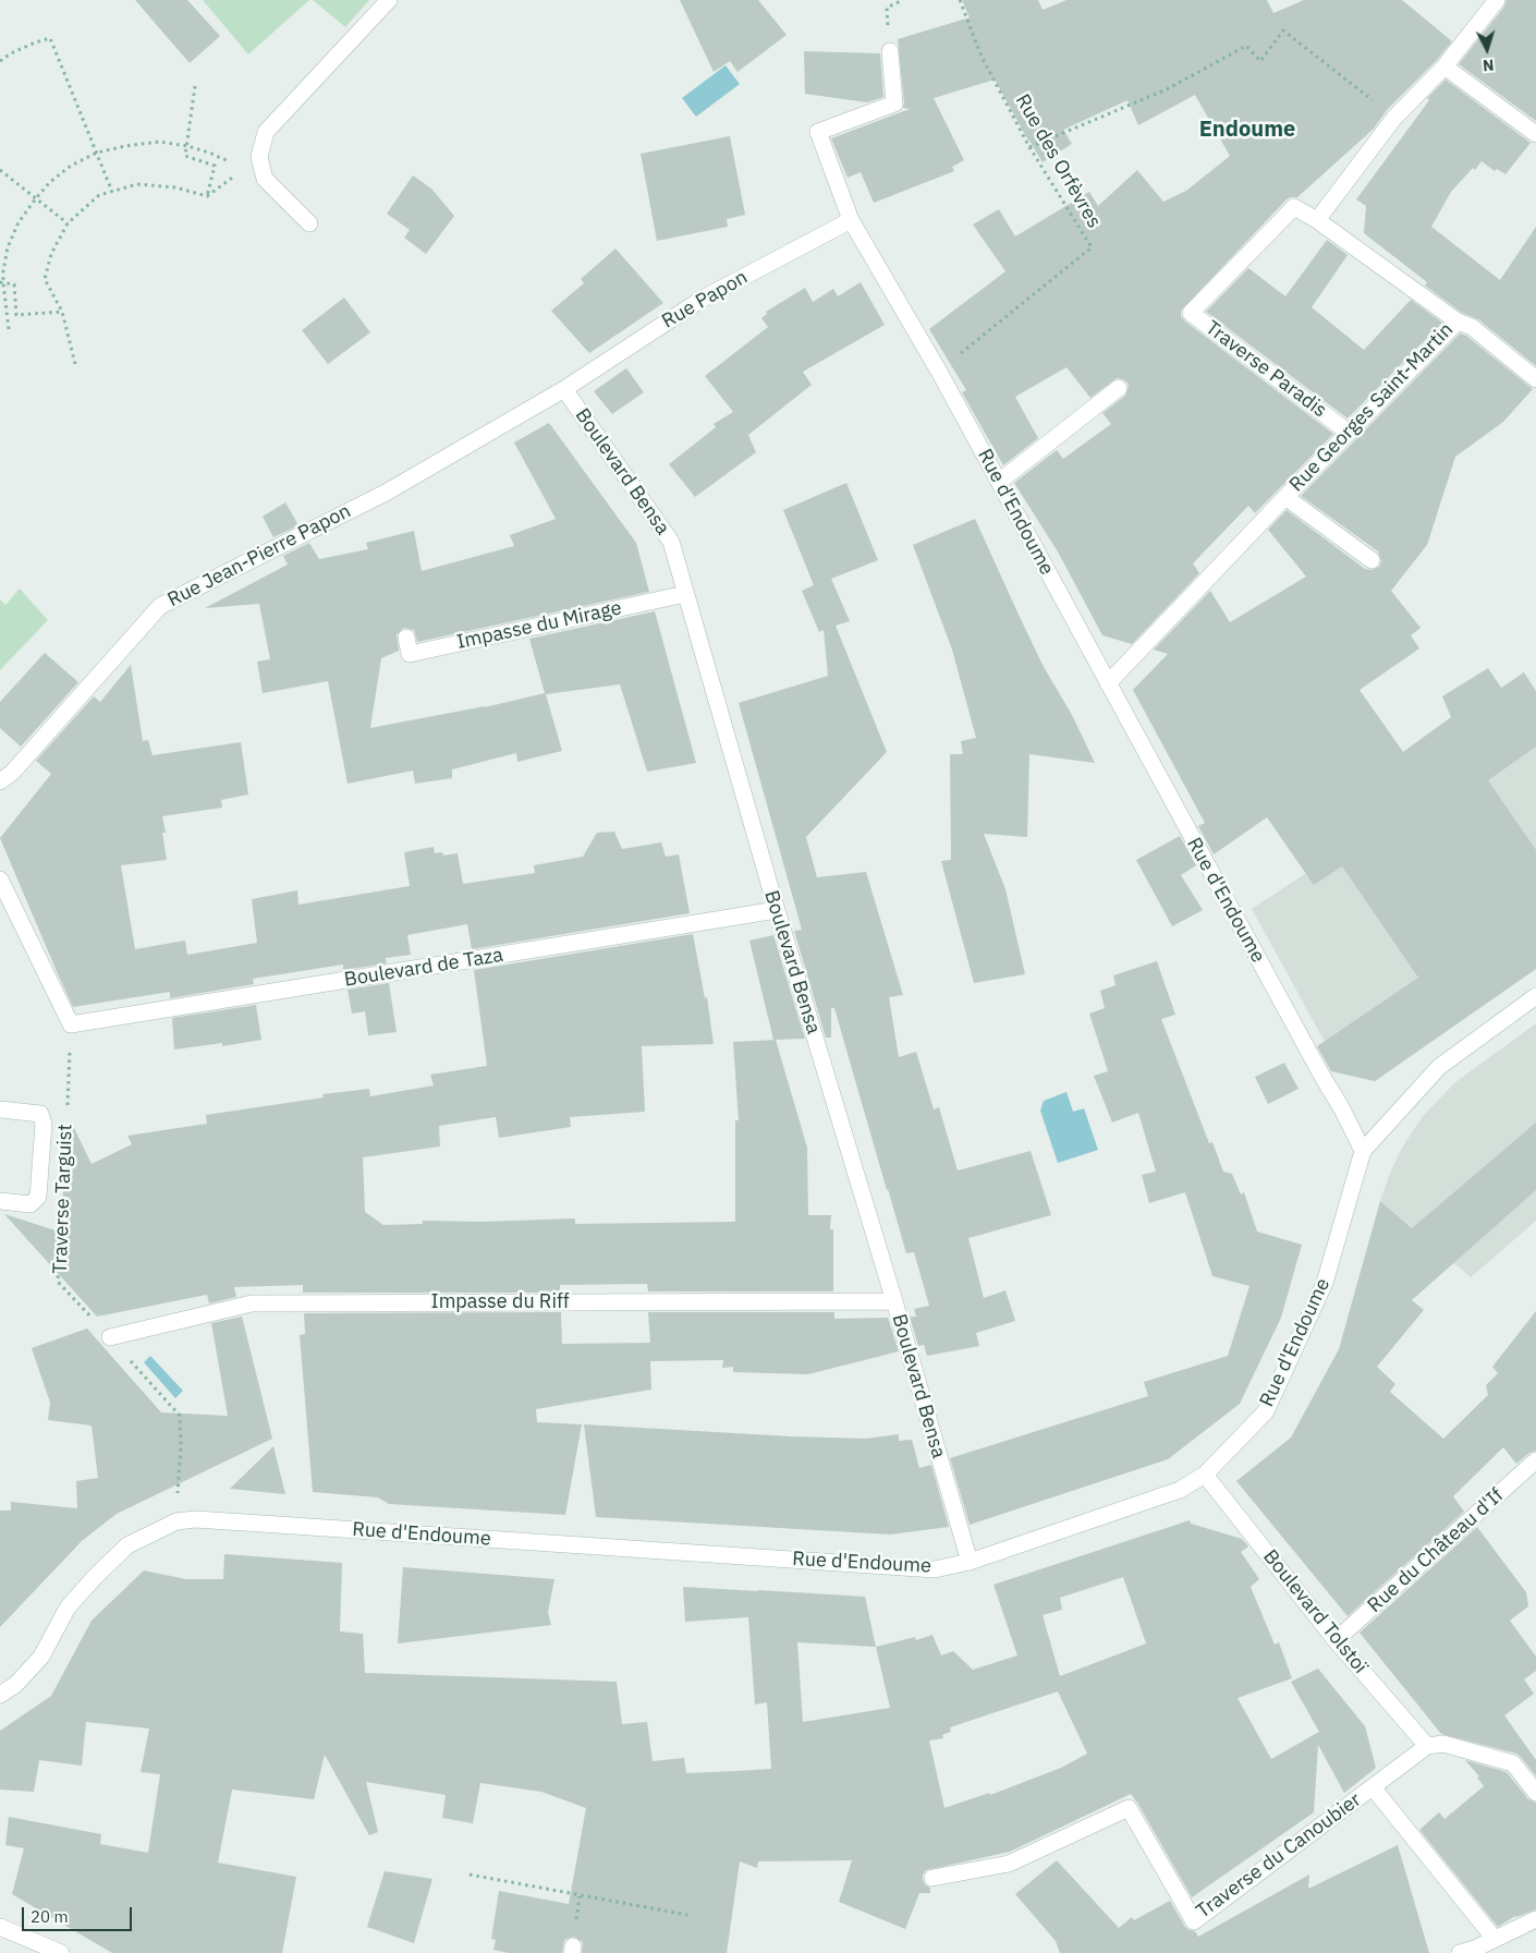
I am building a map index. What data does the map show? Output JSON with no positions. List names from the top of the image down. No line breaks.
{"streets":{"street":["Rue Papon","Traverse Paradis","Rue Georges Saint-Martin","Boulevard Bensa","Rue d'Endoume","Rue Jean-Pierre Papon","Impasse du Mirage","Boulevard de Taza","Impasse du Riff","Rue du Château d'If","Boulevard Tolstoï","Traverse du Canoubier"],"path":["Rue des Orfèvres","Traverse Targuist"]},"crossings":[["Rue des Orfèvres","Rue d'Endoume"],["Rue Papon","Boulevard Bensa"],["Rue Papon","Rue d'Endoume"],["Rue Papon","Rue Jean-Pierre Papon"],["Traverse Paradis","Rue Georges Saint-Martin"],["Rue Georges Saint-Martin","Rue d'Endoume"],["Boulevard Bensa","Rue d'Endoume"],["Boulevard Bensa","Rue Jean-Pierre Papon"],["Boulevard Bensa","Impasse du Mirage"],["Boulevard Bensa","Boulevard de Taza"],["Boulevard Bensa","Impasse du Riff"],["Rue d'Endoume","Traverse Targuist"],["Rue d'Endoume","Boulevard Tolstoï"],["Boulevard de Taza","Traverse Targuist"],["Traverse Targuist","Impasse du Riff"],["Rue du Château d'If","Boulevard Tolstoï"],["Boulevard Tolstoï","Traverse du Canoubier"]],"districts":["Endoume"],"scale_bar":"20 m","north":"bottom"}
